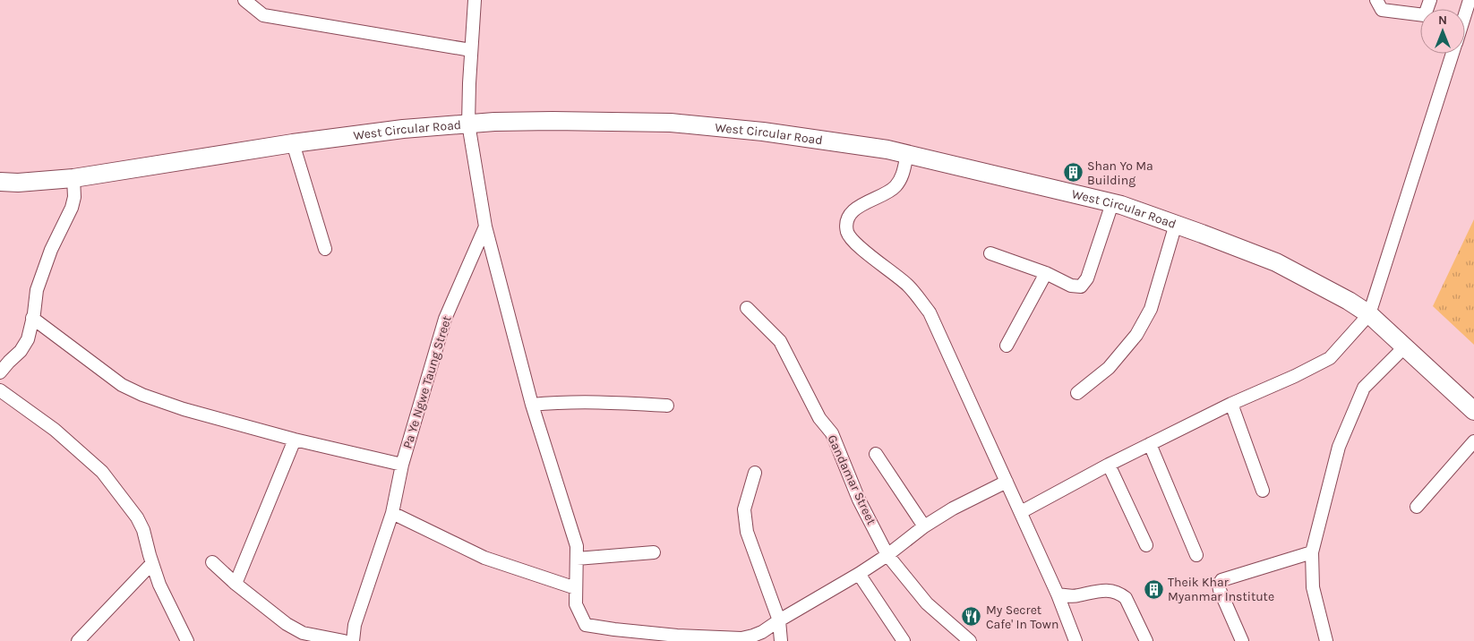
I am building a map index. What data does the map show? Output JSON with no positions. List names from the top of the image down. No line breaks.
{"streets":{"street":["West Circular Road","Pa Ye Ngwe Taung Street","Gandamar Street"]},"places":{"building":["Shan Yo Ma Building","Theik Khar Myanmar Institute"],"restaurant":["My Secret Cafe' In Town"]},"north":"top"}
